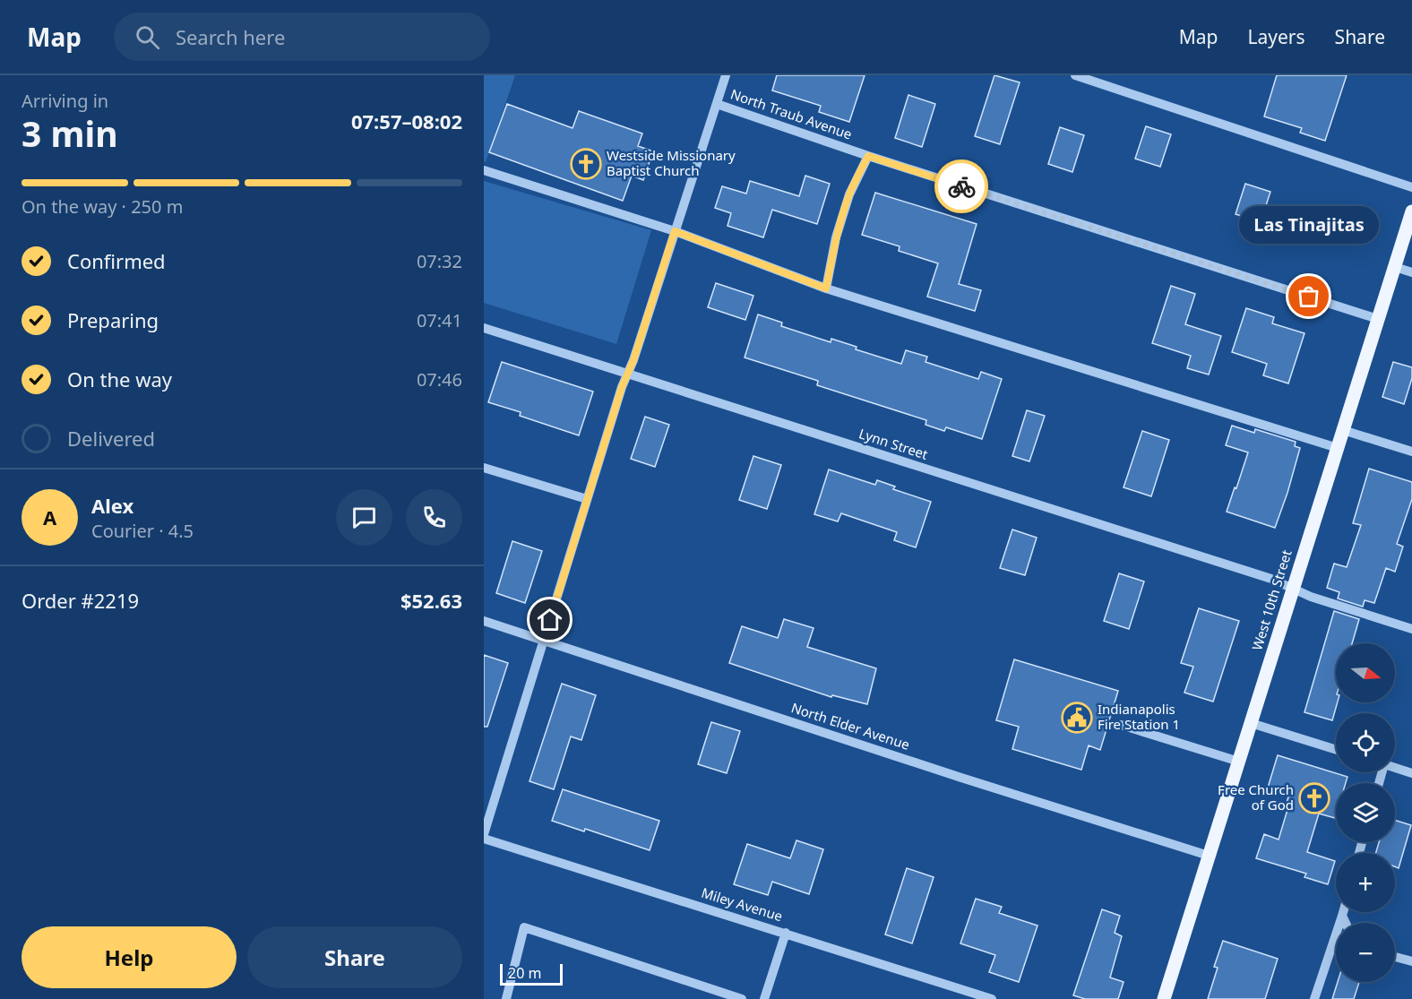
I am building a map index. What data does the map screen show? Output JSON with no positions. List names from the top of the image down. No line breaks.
{"streets":{"main road":["West 10th Street"],"street":["North Traub Avenue","Lynn Street","North Elder Avenue","Miley Avenue"]},"crossings":[["North Traub Avenue","West 10th Street"],["Lynn Street","West 10th Street"],["West 10th Street","North Elder Avenue"]],"places":{"church":["Westside Missionary Baptist Church","Free Church of God"],"other":["Las Tinajitas"],"public building":["Indianapolis Fire Station 1"]},"scale_bar":"20 m","north":"right","page":{"header":"Map","search":"Search here","nav":["Map","Layers","Share"],"heading":["3 min","Arriving in","07:57–08:02"],"panel":["Alex","Courier · 4.5","Order #2219","$52.63"],"bar":"On the way · 250 m","bubble":"Las Tinajitas","list":[["Confirmed","07:32"],["Preparing","07:41"],["On the way","07:46"],"Delivered"],"round":"A","map_buttons":["+","−"],"buttons":["Help","Share"],"scale":"20 m"}}
